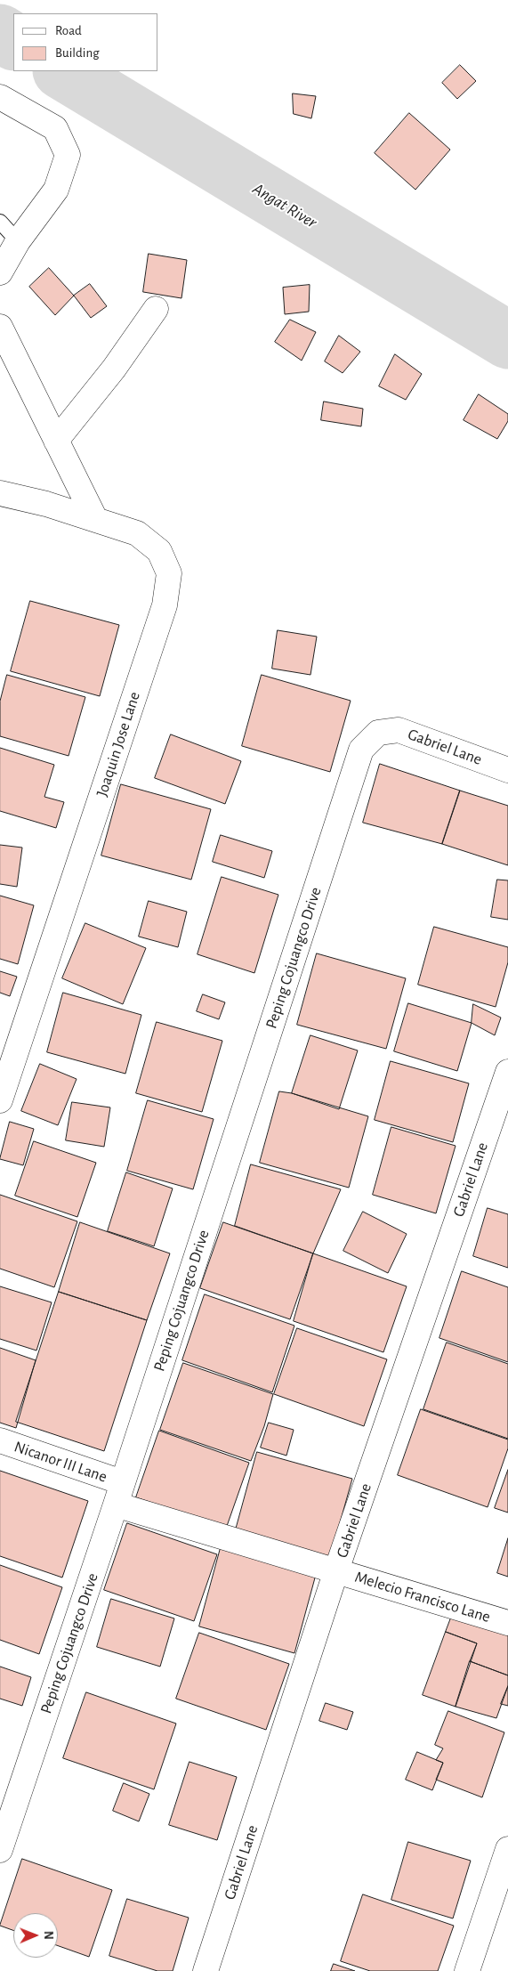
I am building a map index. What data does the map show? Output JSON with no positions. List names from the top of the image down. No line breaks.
{"streets":{"street":["Joaquin Jose Lane","Gabriel Lane","Peping Cojuangco Drive","Nicanor III Lane","Melecio Francisco Lane"]},"crossings":[["Gabriel Lane","Peping Cojuangco Drive"],["Gabriel Lane","Nicanor III Lane"],["Gabriel Lane","Melecio Francisco Lane"],["Peping Cojuangco Drive","Nicanor III Lane"],["Nicanor III Lane","Melecio Francisco Lane"]],"water":["Angat River"],"legend":["Road","Building"],"north":"right"}
